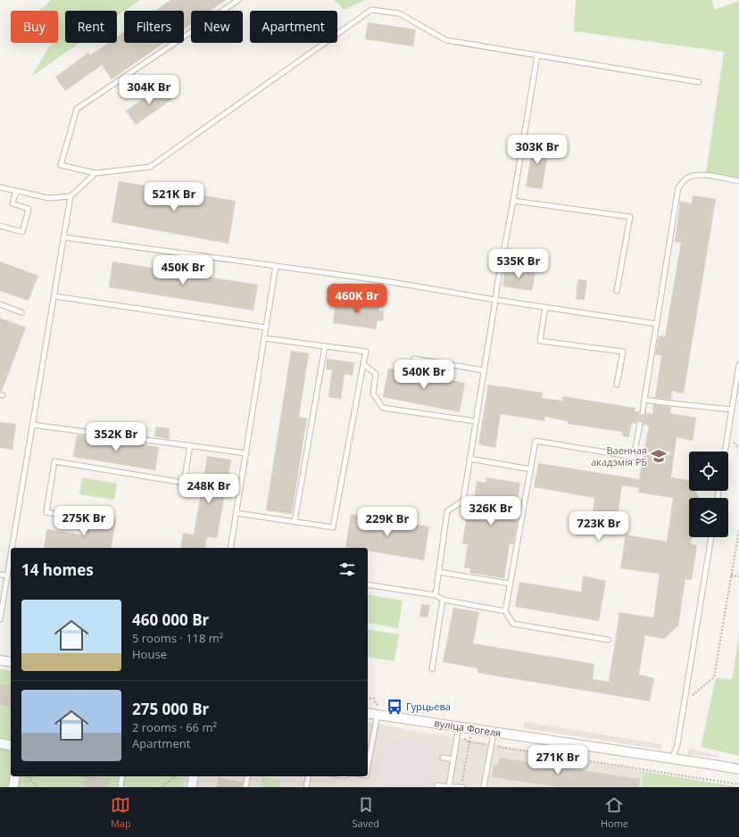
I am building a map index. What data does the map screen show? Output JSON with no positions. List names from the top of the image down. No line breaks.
{"streets":{"street":["вуліца Фогеля"]},"places":{"school or university":["Ваенная акадэмія РБ"],"bus stop":["Гурцьева"]},"page":{"chip":["Buy","Rent","Filters","New","Apartment"],"price":["304K Br","303K Br","521K Br","535K Br","450K Br","460K Br","540K Br","352K Br","248K Br","326K Br","275K Br","229K Br","723K Br","271K Br"],"heading":"14 homes","list":[{"name":"460 000 Br","note":"5 rooms · 118 m² · House"},{"name":"275 000 Br","note":"2 rooms · 66 m² · Apartment"}],"tabs":["Map","Saved","Home"]}}
